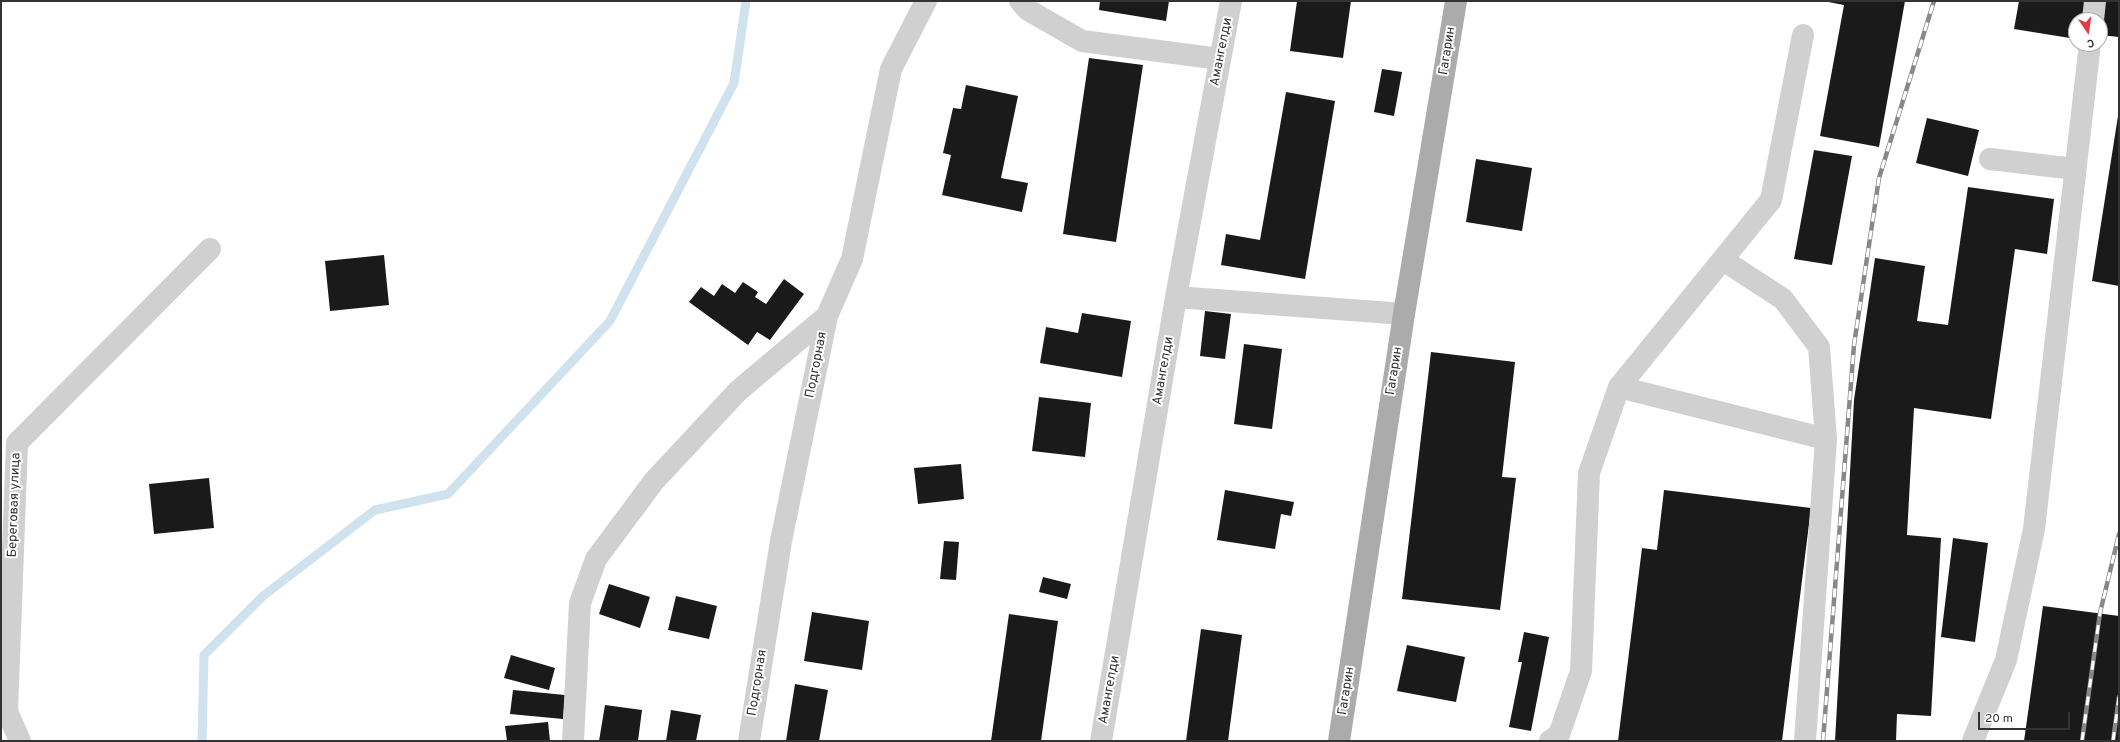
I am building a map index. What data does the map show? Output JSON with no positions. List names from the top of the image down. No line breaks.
{"streets":{"main road":["Гагарин"],"street":["Амангелди","Подгорная","Береговая улица"]},"scale_bar":"20 m","north":"bottom"}
